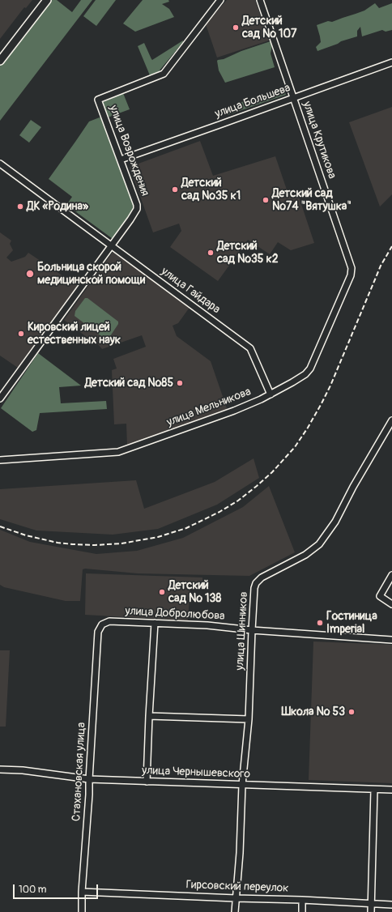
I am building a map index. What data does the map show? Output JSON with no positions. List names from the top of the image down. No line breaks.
{"streets":{"street":["улица Большева","улица Крутикова","улица Возрождения","улица Гайдара","улица Мельникова","улица Добролюбова","улица Шинников","Стахановская улица","улица Чернышевского","Гирсовский переулок"]},"crossings":[["улица Большева","улица Крутикова"],["улица Большева","улица Возрождения"],["улица Крутикова","улица Мельникова"],["улица Возрождения","улица Гайдара"],["улица Гайдара","улица Мельникова"],["улица Добролюбова","улица Шинников"],["улица Добролюбова","Стахановская улица"],["улица Шинников","улица Чернышевского"],["улица Шинников","Гирсовский переулок"],["Стахановская улица","улица Чернышевского"],["Стахановская улица","Гирсовский переулок"]],"places":["Детский сад № 107","Детский сад №35 к1","Детский сад №74 \"Вятушка\"","ДК «Родина»","Детский сад №35 к2","Больница скорой медицинской помощи","Кировский лицей естественных наук","Детский сад №85","Детский сад № 138","Гостиница Imperial","Школа № 53"],"scale_bar":"100 m"}
